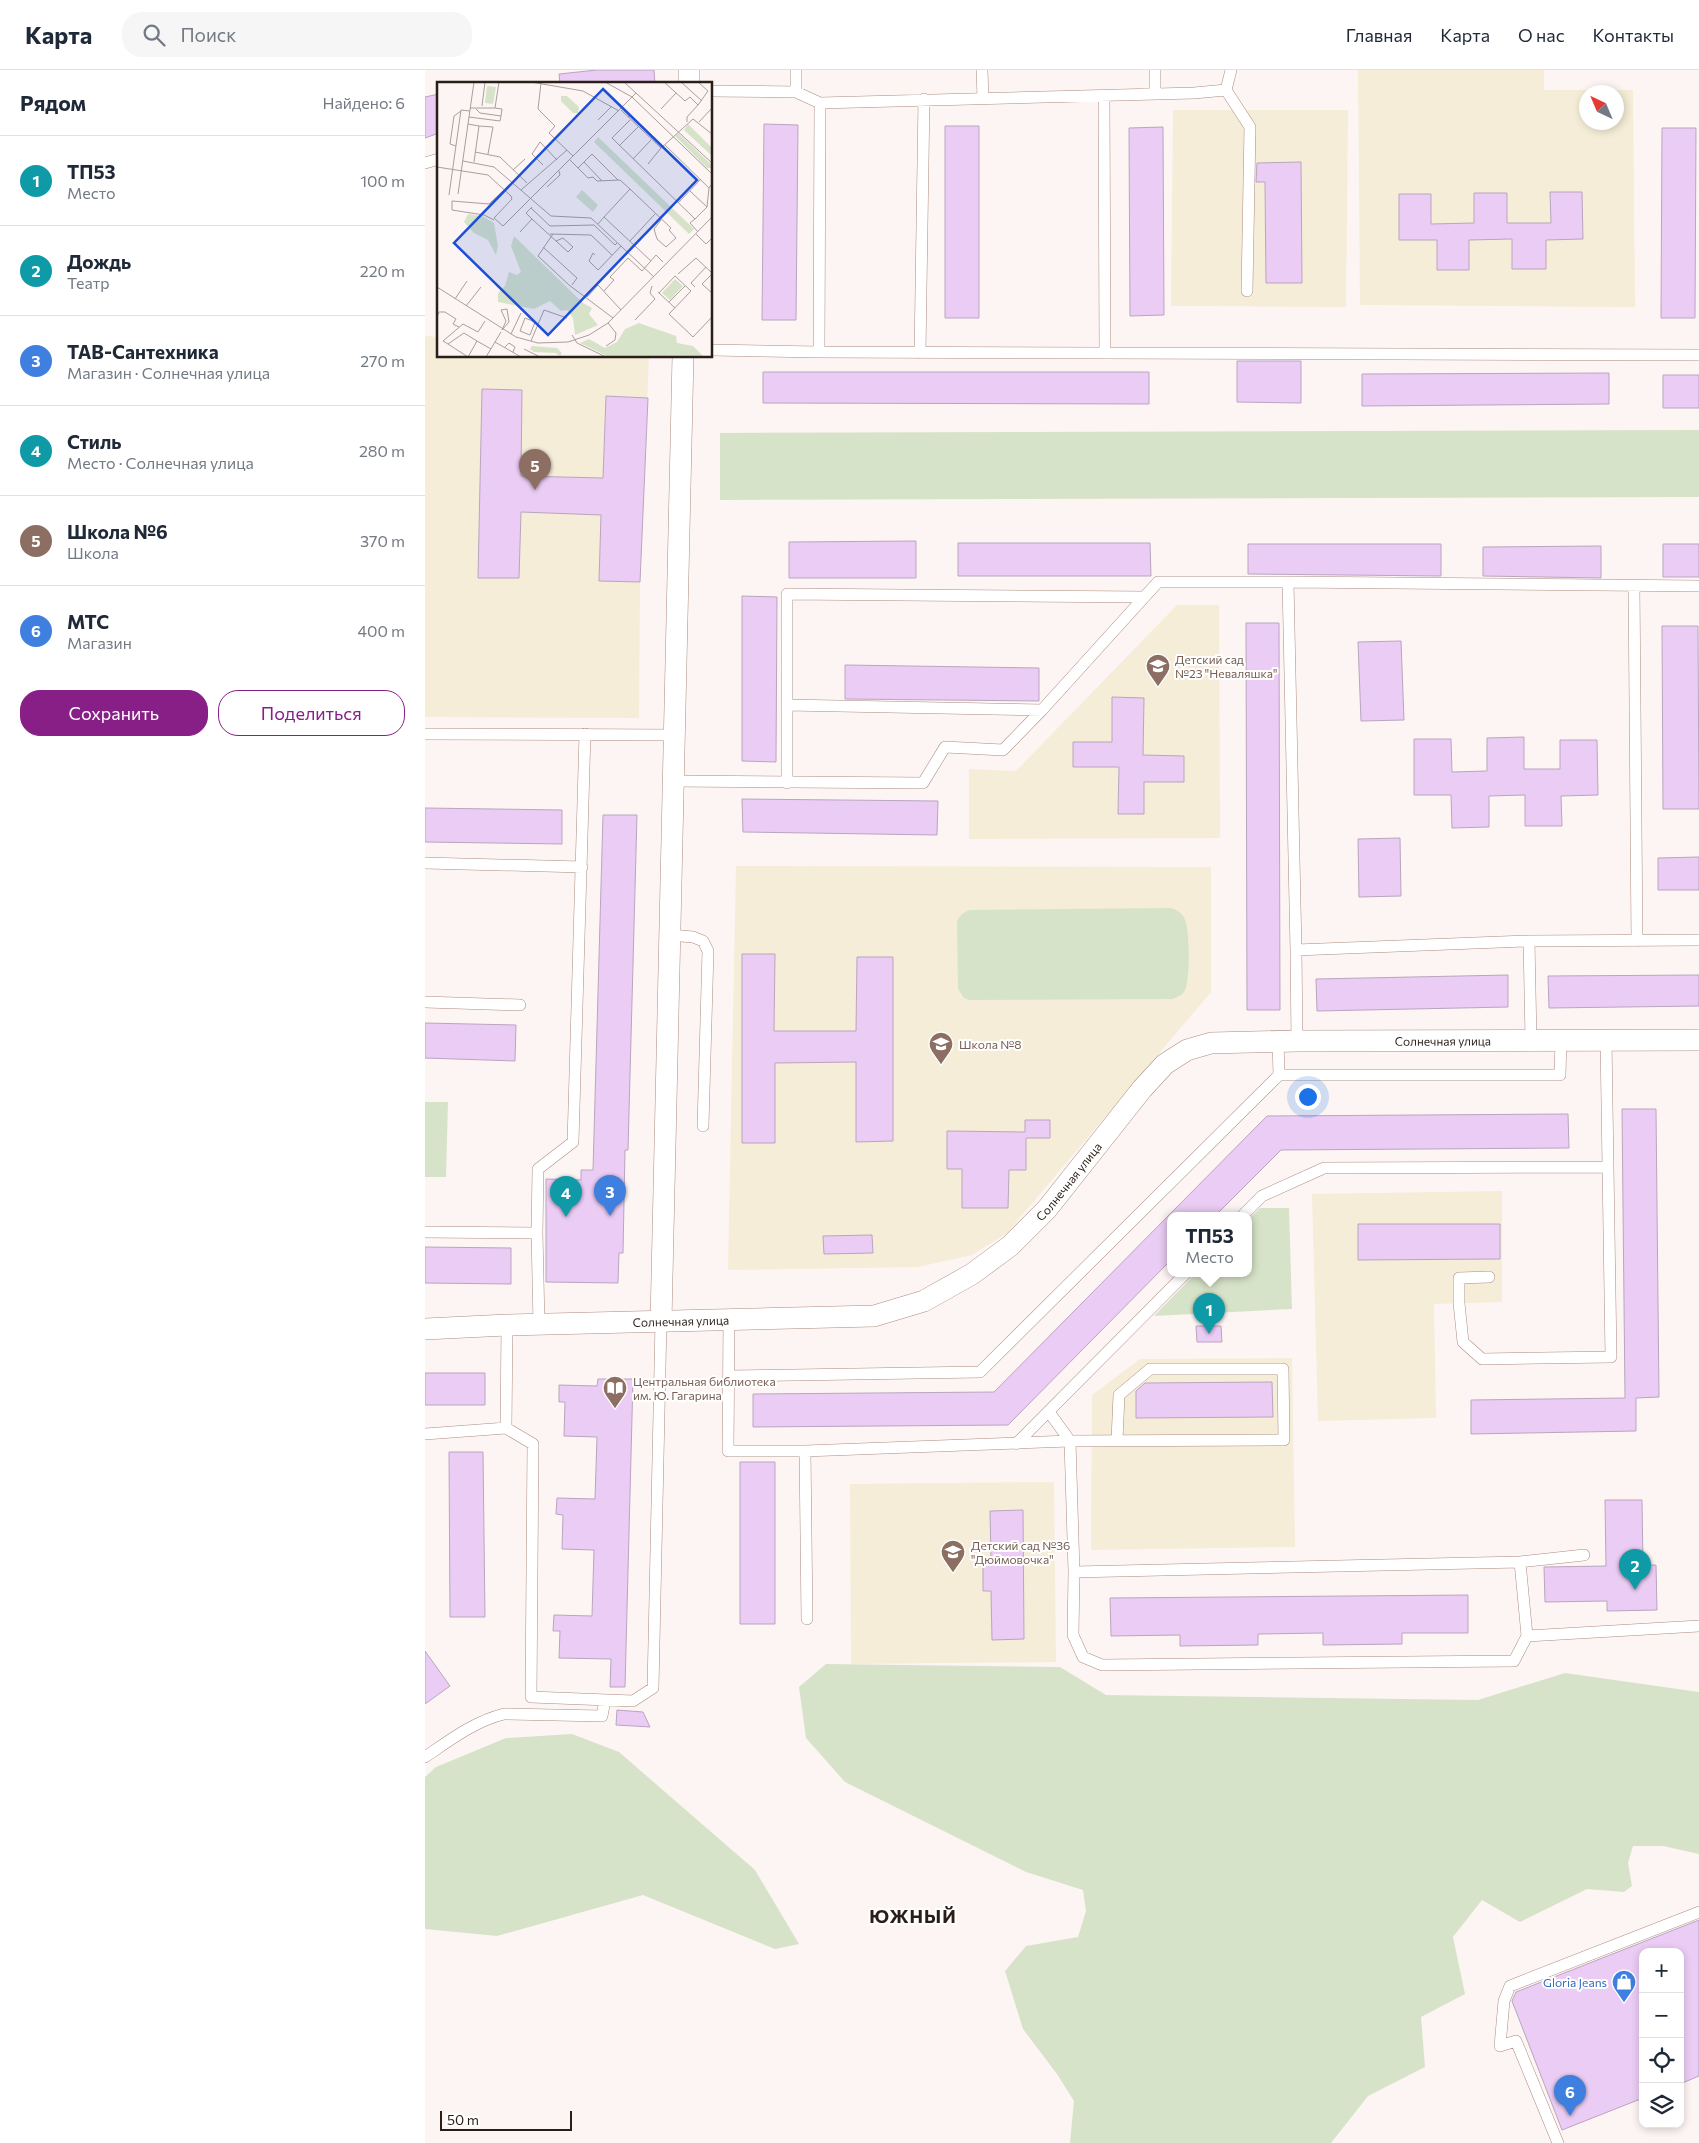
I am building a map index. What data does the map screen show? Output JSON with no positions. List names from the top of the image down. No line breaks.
{"streets":{"street":["Солнечная улица"]},"districts":["ЮЖНЫЙ"],"places":{"school or university":["Детский сад №23 \"Неваляшка\"","Школа №8","Детский сад №36 \"Дюймовочка\""],"library":["Центральная библиотека им. Ю. Гагарина"],"shop":["Gloria Jeans"]},"scale_bar":"50 m","north":"top left","page":{"header":"Карта","search":"Поиск","nav":["Главная","Карта","О нас","Контакты"],"heading":["Рядом","Найдено: 6"],"list":[{"mark":"1","name":"ТП53","note":"Место","value":"100 m"},{"mark":"2","name":"Дождь","note":"Театр","value":"220 m"},{"mark":"3","name":"ТАВ-Сантехника","note":"Магазин · Солнечная улица","value":"270 m"},{"mark":"4","name":"Стиль","note":"Место · Солнечная улица","value":"280 m"},{"mark":"5","name":"Школа №6","note":"Школа","value":"370 m"},{"mark":"6","name":"МТС","note":"Магазин","value":"400 m"}],"pins":["5","3","4","1","2","6"],"buttons":["Сохранить","Поделиться"],"popup":["ТП53","Место"],"map_buttons":["+","−"],"scale":"50 m"}}
